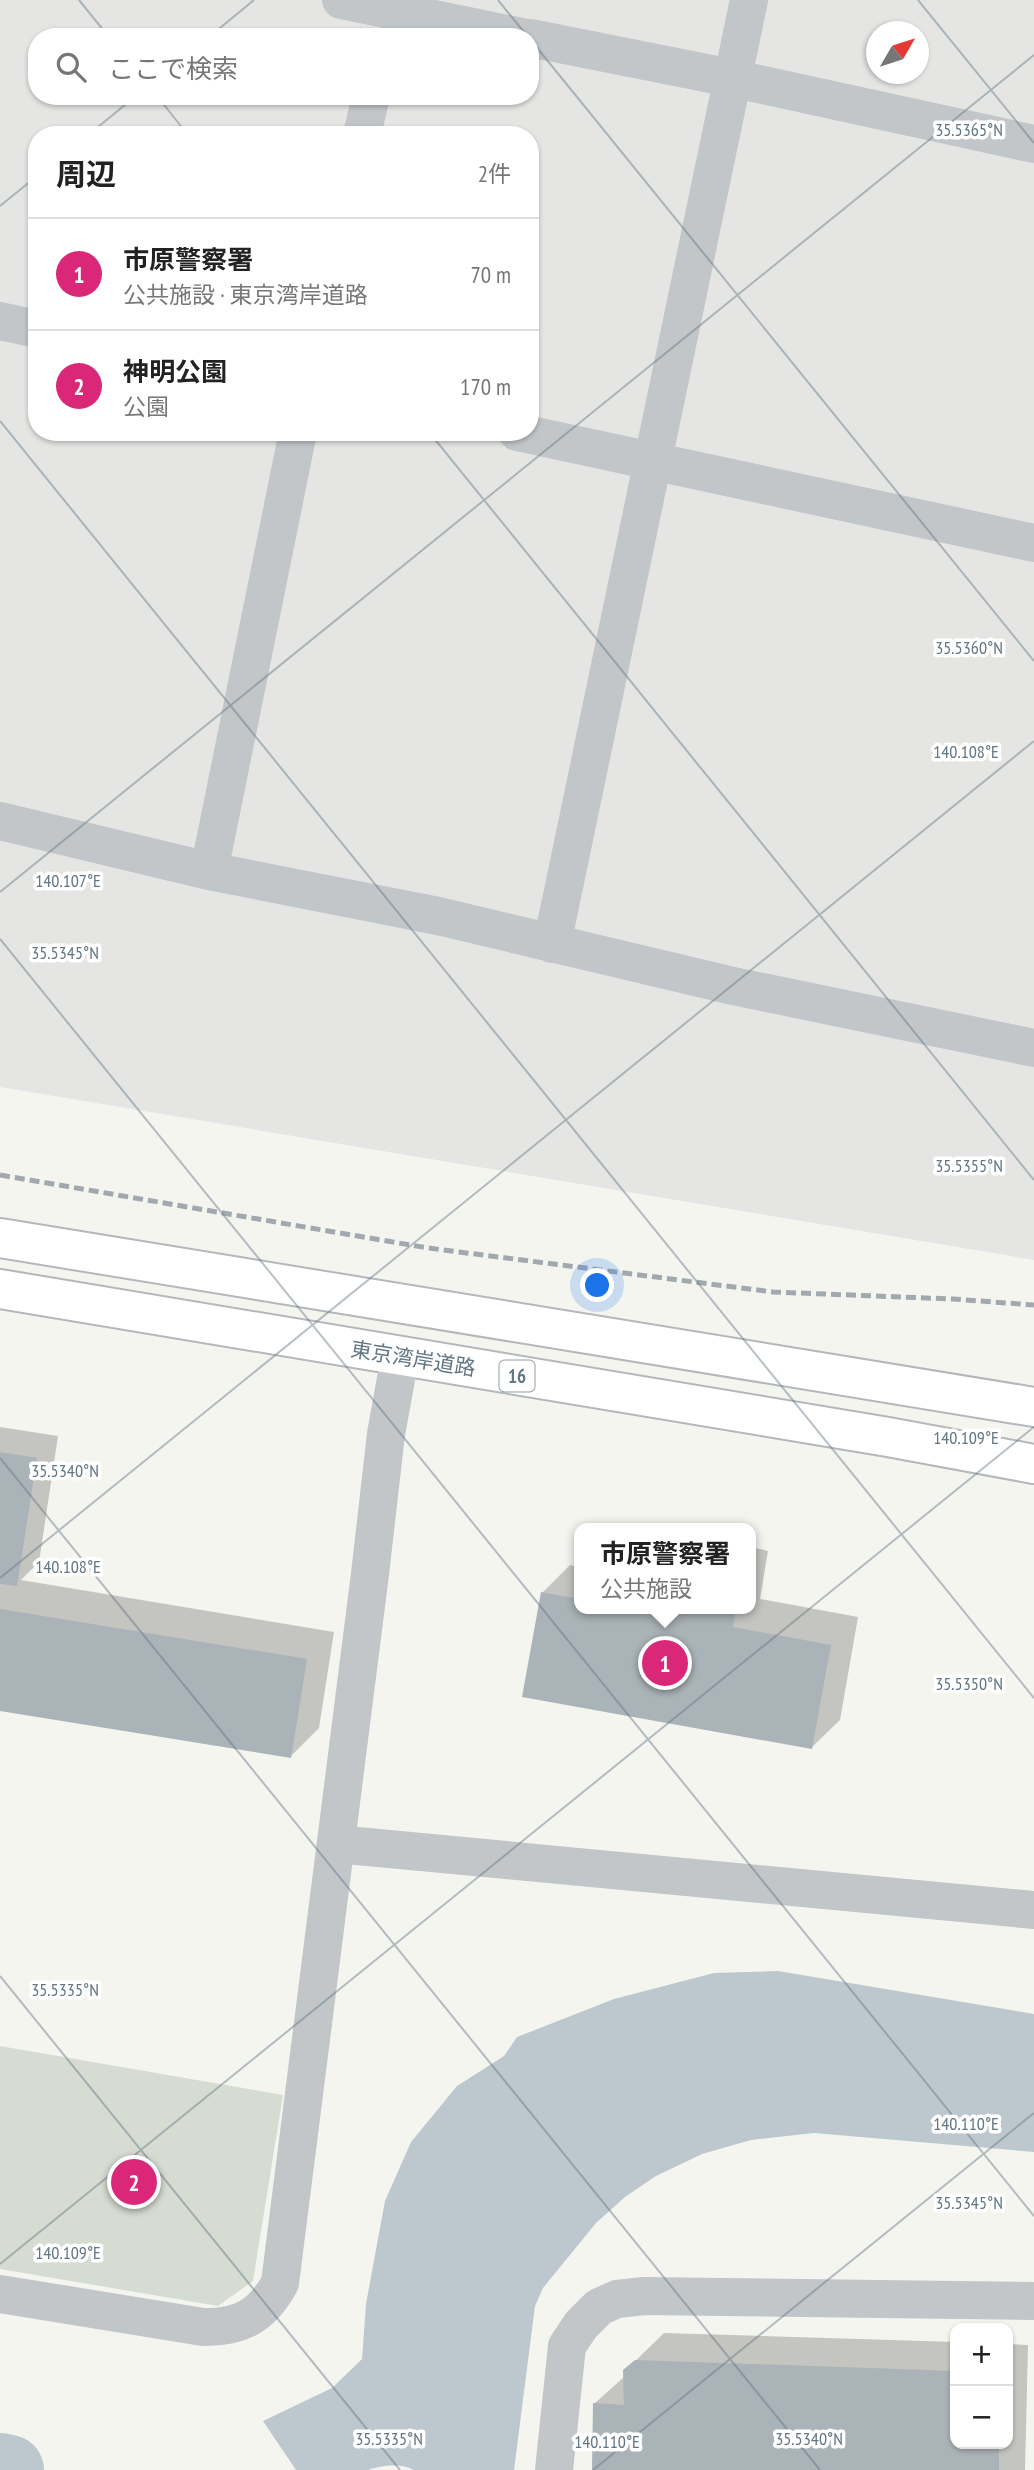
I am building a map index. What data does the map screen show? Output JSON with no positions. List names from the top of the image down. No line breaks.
{"streets":{"highway":["東京湾岸道路","16"]},"north":"top right","page":{"search":"ここで検索","heading":["周辺","2件"],"list":[{"mark":"1","name":"市原警察署","note":"公共施設 · 東京湾岸道路","value":"70 m"},{"mark":"2","name":"神明公園","note":"公園","value":"170 m"}],"popup":["市原警察署","公共施設"],"pins":["1","2"],"map_buttons":["+","−"]},"coordinates":["35.5365°N","35.5360°N","140.108°E","140.107°E","35.5345°N","35.5355°N","140.109°E","35.5340°N","35.5350°N","35.5335°N","140.110°E"]}
